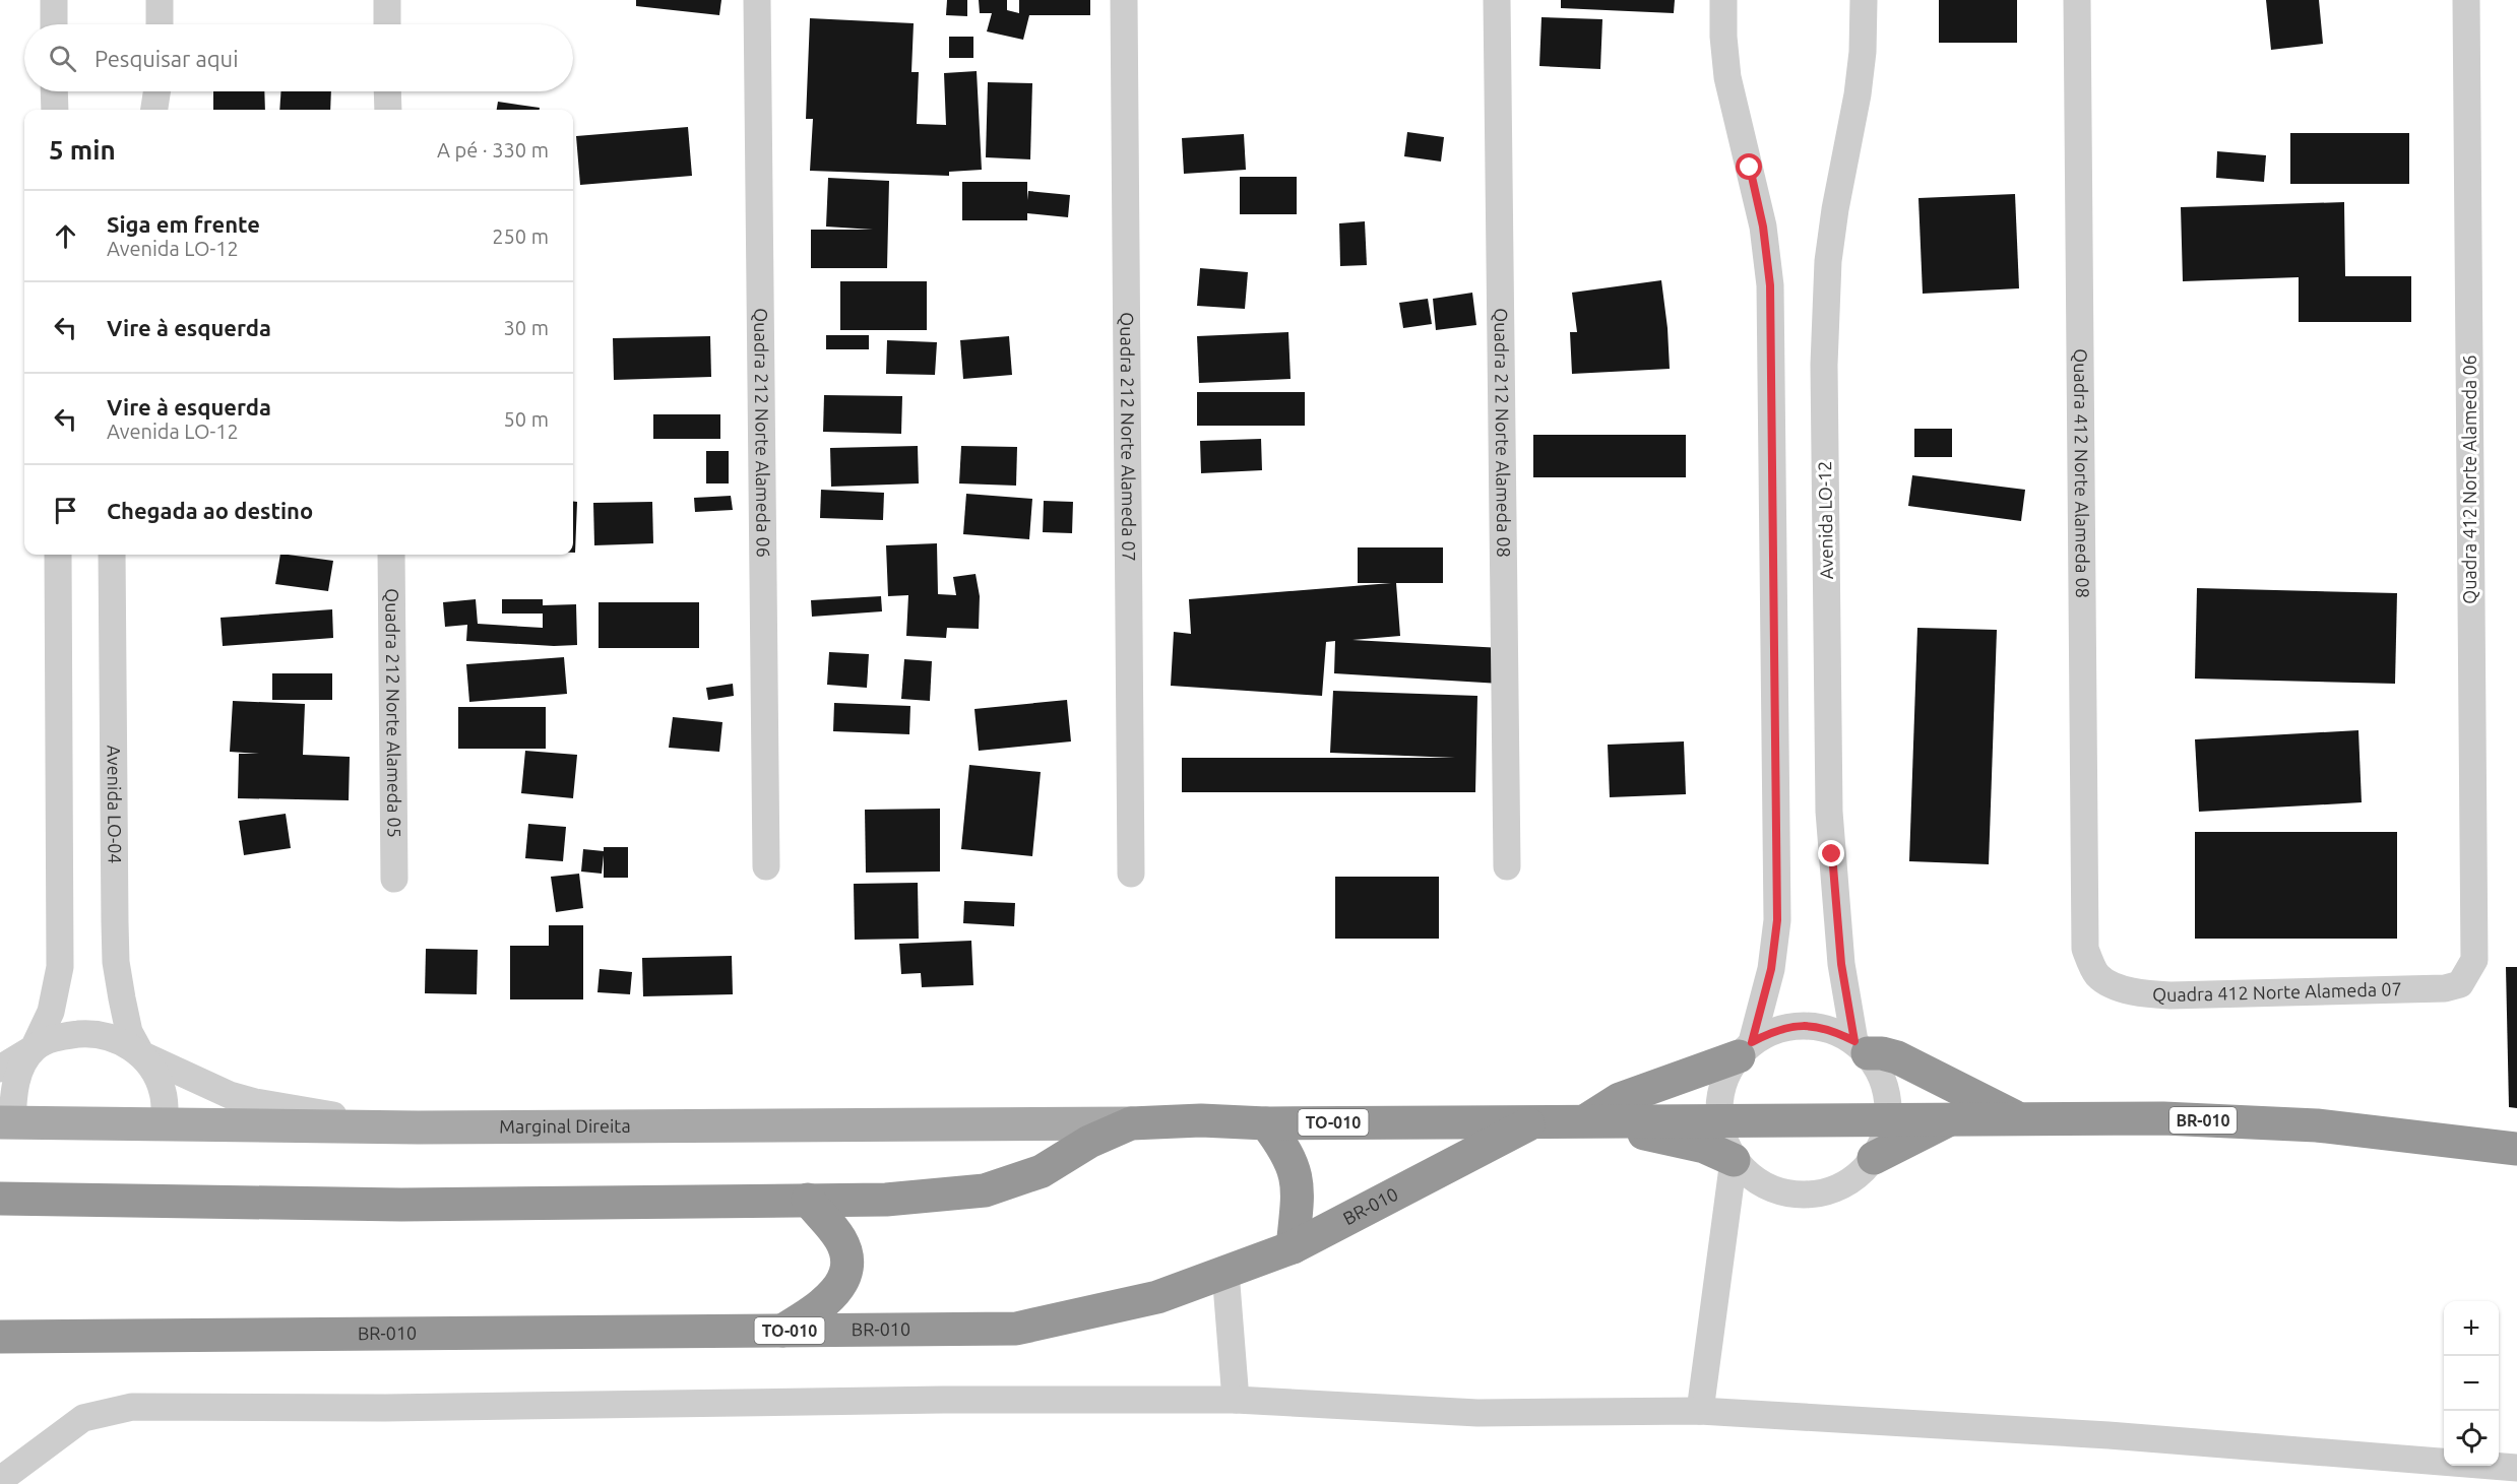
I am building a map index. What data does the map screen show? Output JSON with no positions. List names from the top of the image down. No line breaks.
{"streets":{"highway":["BR-010","TO-010"],"main road":["Marginal Direita"],"street":["Quadra 212 Norte Alameda 08","Quadra 212 Norte Alameda 06","Quadra 212 Norte Alameda 07","Quadra 412 Norte Alameda 08","Quadra 412 Norte Alameda 06","Avenida LO-12","Quadra 212 Norte Alameda 05","Avenida LO-04","Quadra 412 Norte Alameda 07"]},"crossings":[["Quadra 412 Norte Alameda 08","Quadra 412 Norte Alameda 07"],["Quadra 412 Norte Alameda 06","Quadra 412 Norte Alameda 07"],["Avenida LO-12","BR-010"],["Avenida LO-12","TO-010"],["Avenida LO-04","Marginal Direita"],["BR-010","TO-010"],["TO-010","Marginal Direita"]],"page":{"search":"Pesquisar aqui","heading":["5 min","A pé · 330 m"],"list":[["Siga em frente","Avenida LO-12","250 m"],["Vire à esquerda","30 m"],["Vire à esquerda","Avenida LO-12","50 m"],"Chegada ao destino"],"map_buttons":["+","−"]}}
